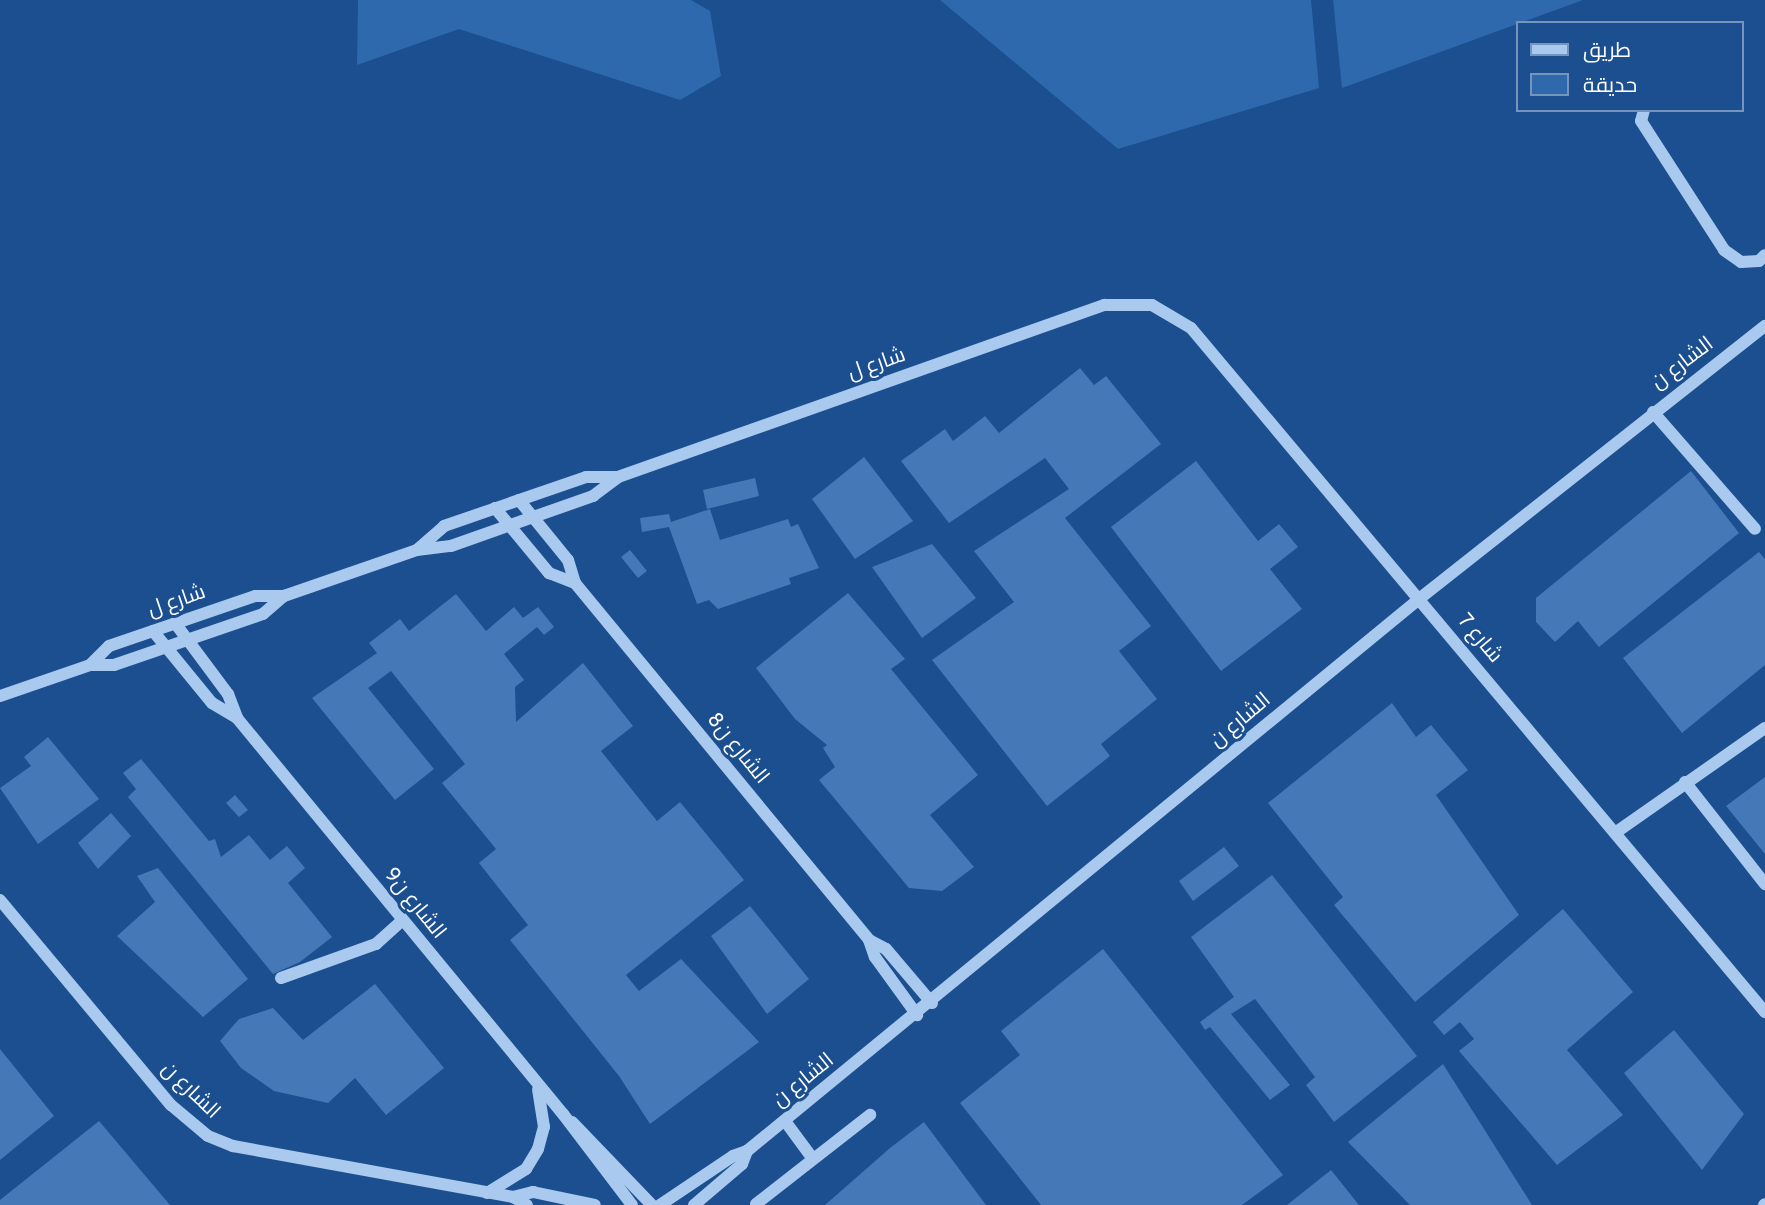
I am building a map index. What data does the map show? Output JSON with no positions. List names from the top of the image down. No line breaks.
{"streets":{"street":["الشارع ن","شارع ل","شارع 7","الشارع ن8","الشارع ن9"]},"crossings":[["الشارع ن","شارع 7"],["الشارع ن","الشارع ن8"],["شارع ل","شارع 7"],["شارع ل","الشارع ن8"],["شارع ل","الشارع ن9"]],"legend":["طريق","حديقة"]}
